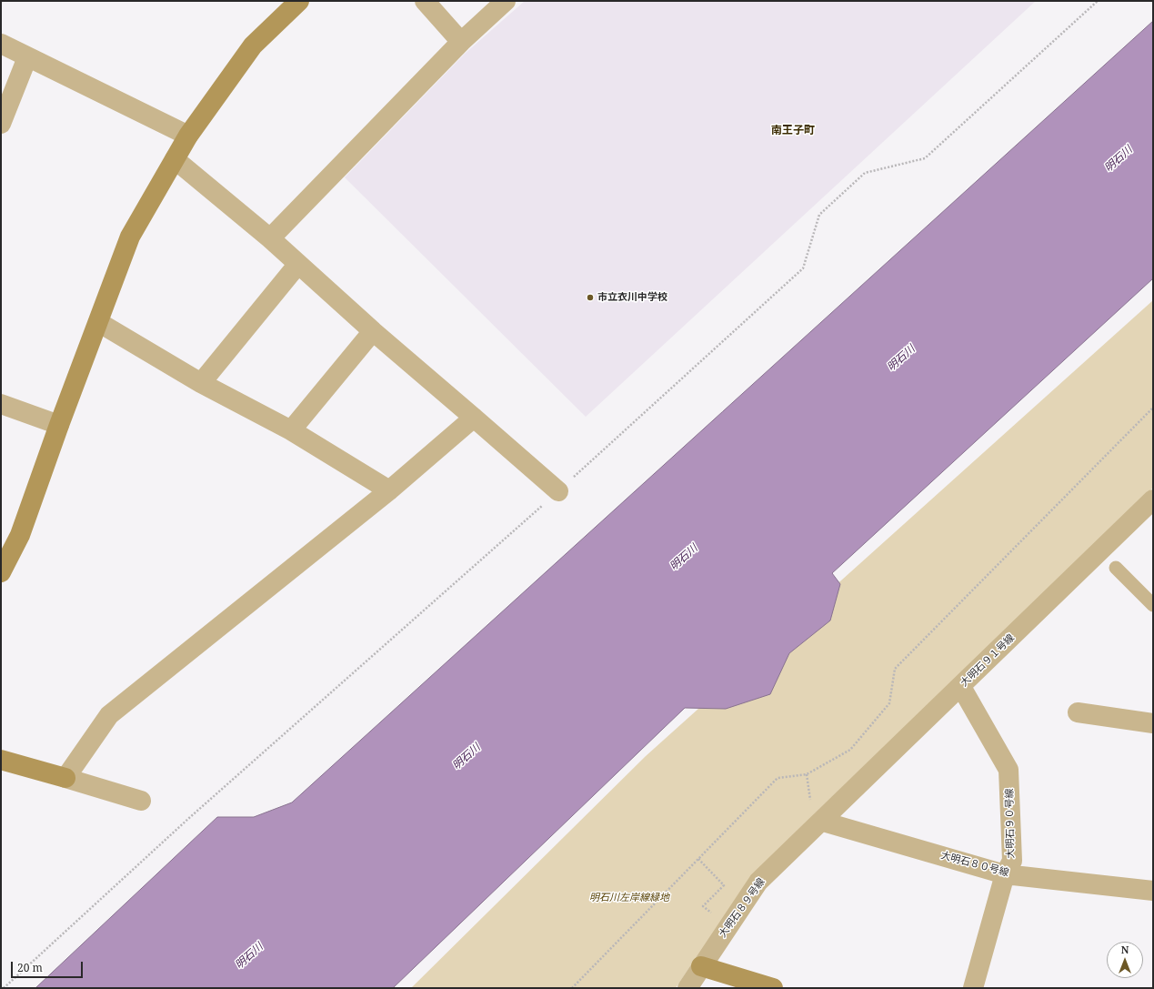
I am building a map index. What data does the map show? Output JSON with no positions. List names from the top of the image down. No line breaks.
{"streets":{"street":["大明石９１号線","大明石９０号線","大明石８０号線","大明石８９号線"]},"crossings":[["大明石９１号線","大明石９０号線"],["大明石９１号線","大明石８０号線"],["大明石９１号線","大明石８９号線"],["大明石９０号線","大明石８０号線"],["大明石８０号線","大明石８９号線"]],"districts":["南王子町"],"water":["明石川"],"parks":["明石川左岸線緑地"],"places":["市立衣川中学校"],"scale_bar":"20 m","north":"top"}
